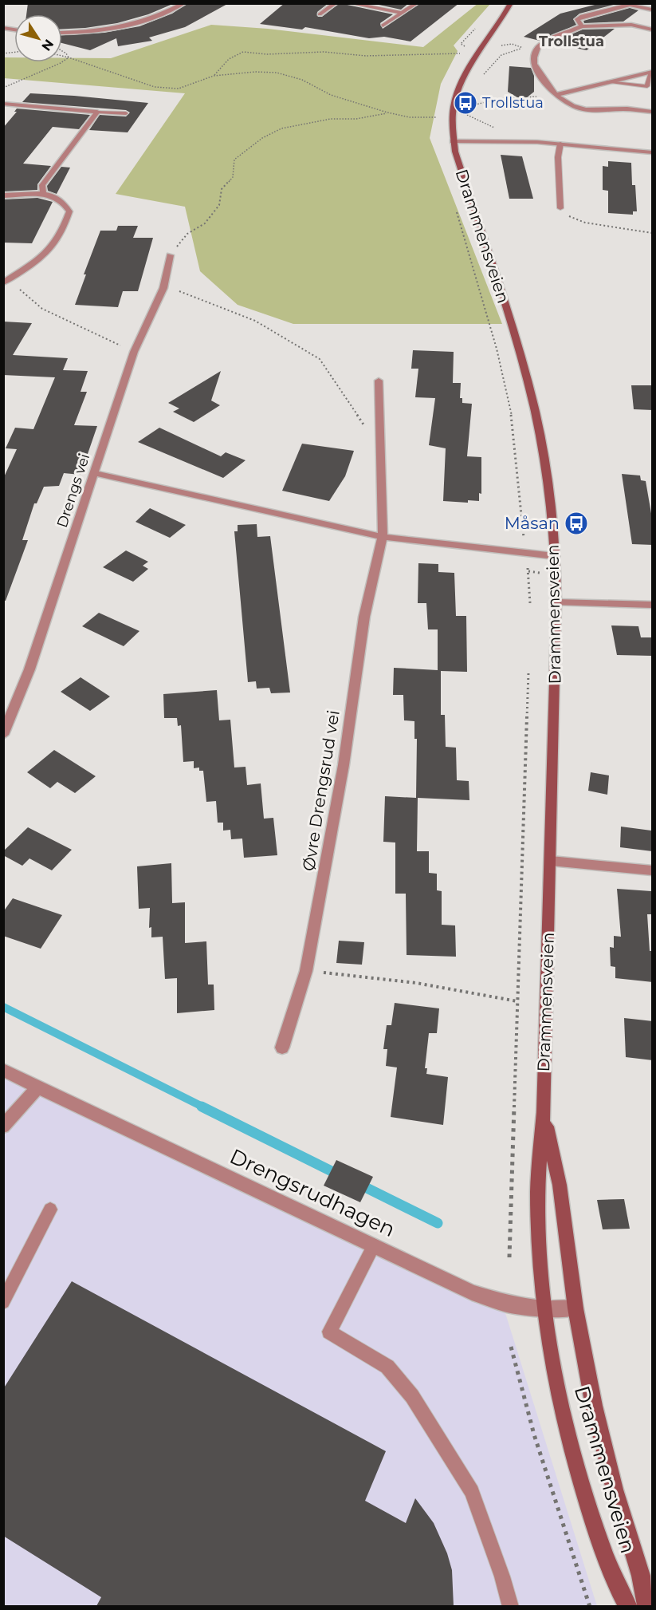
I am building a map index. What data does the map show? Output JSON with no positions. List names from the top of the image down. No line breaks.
{"streets":{"main road":["Drammensveien"],"street":["Drengs vei","Øvre Drengsrud vei","Drengsrudhagen"]},"crossings":[["Drammensveien","Drengsrudhagen"]],"districts":["Trollstua"],"places":{"bus stop":["Trollstua","Måsan"]},"north":"bottom right"}
